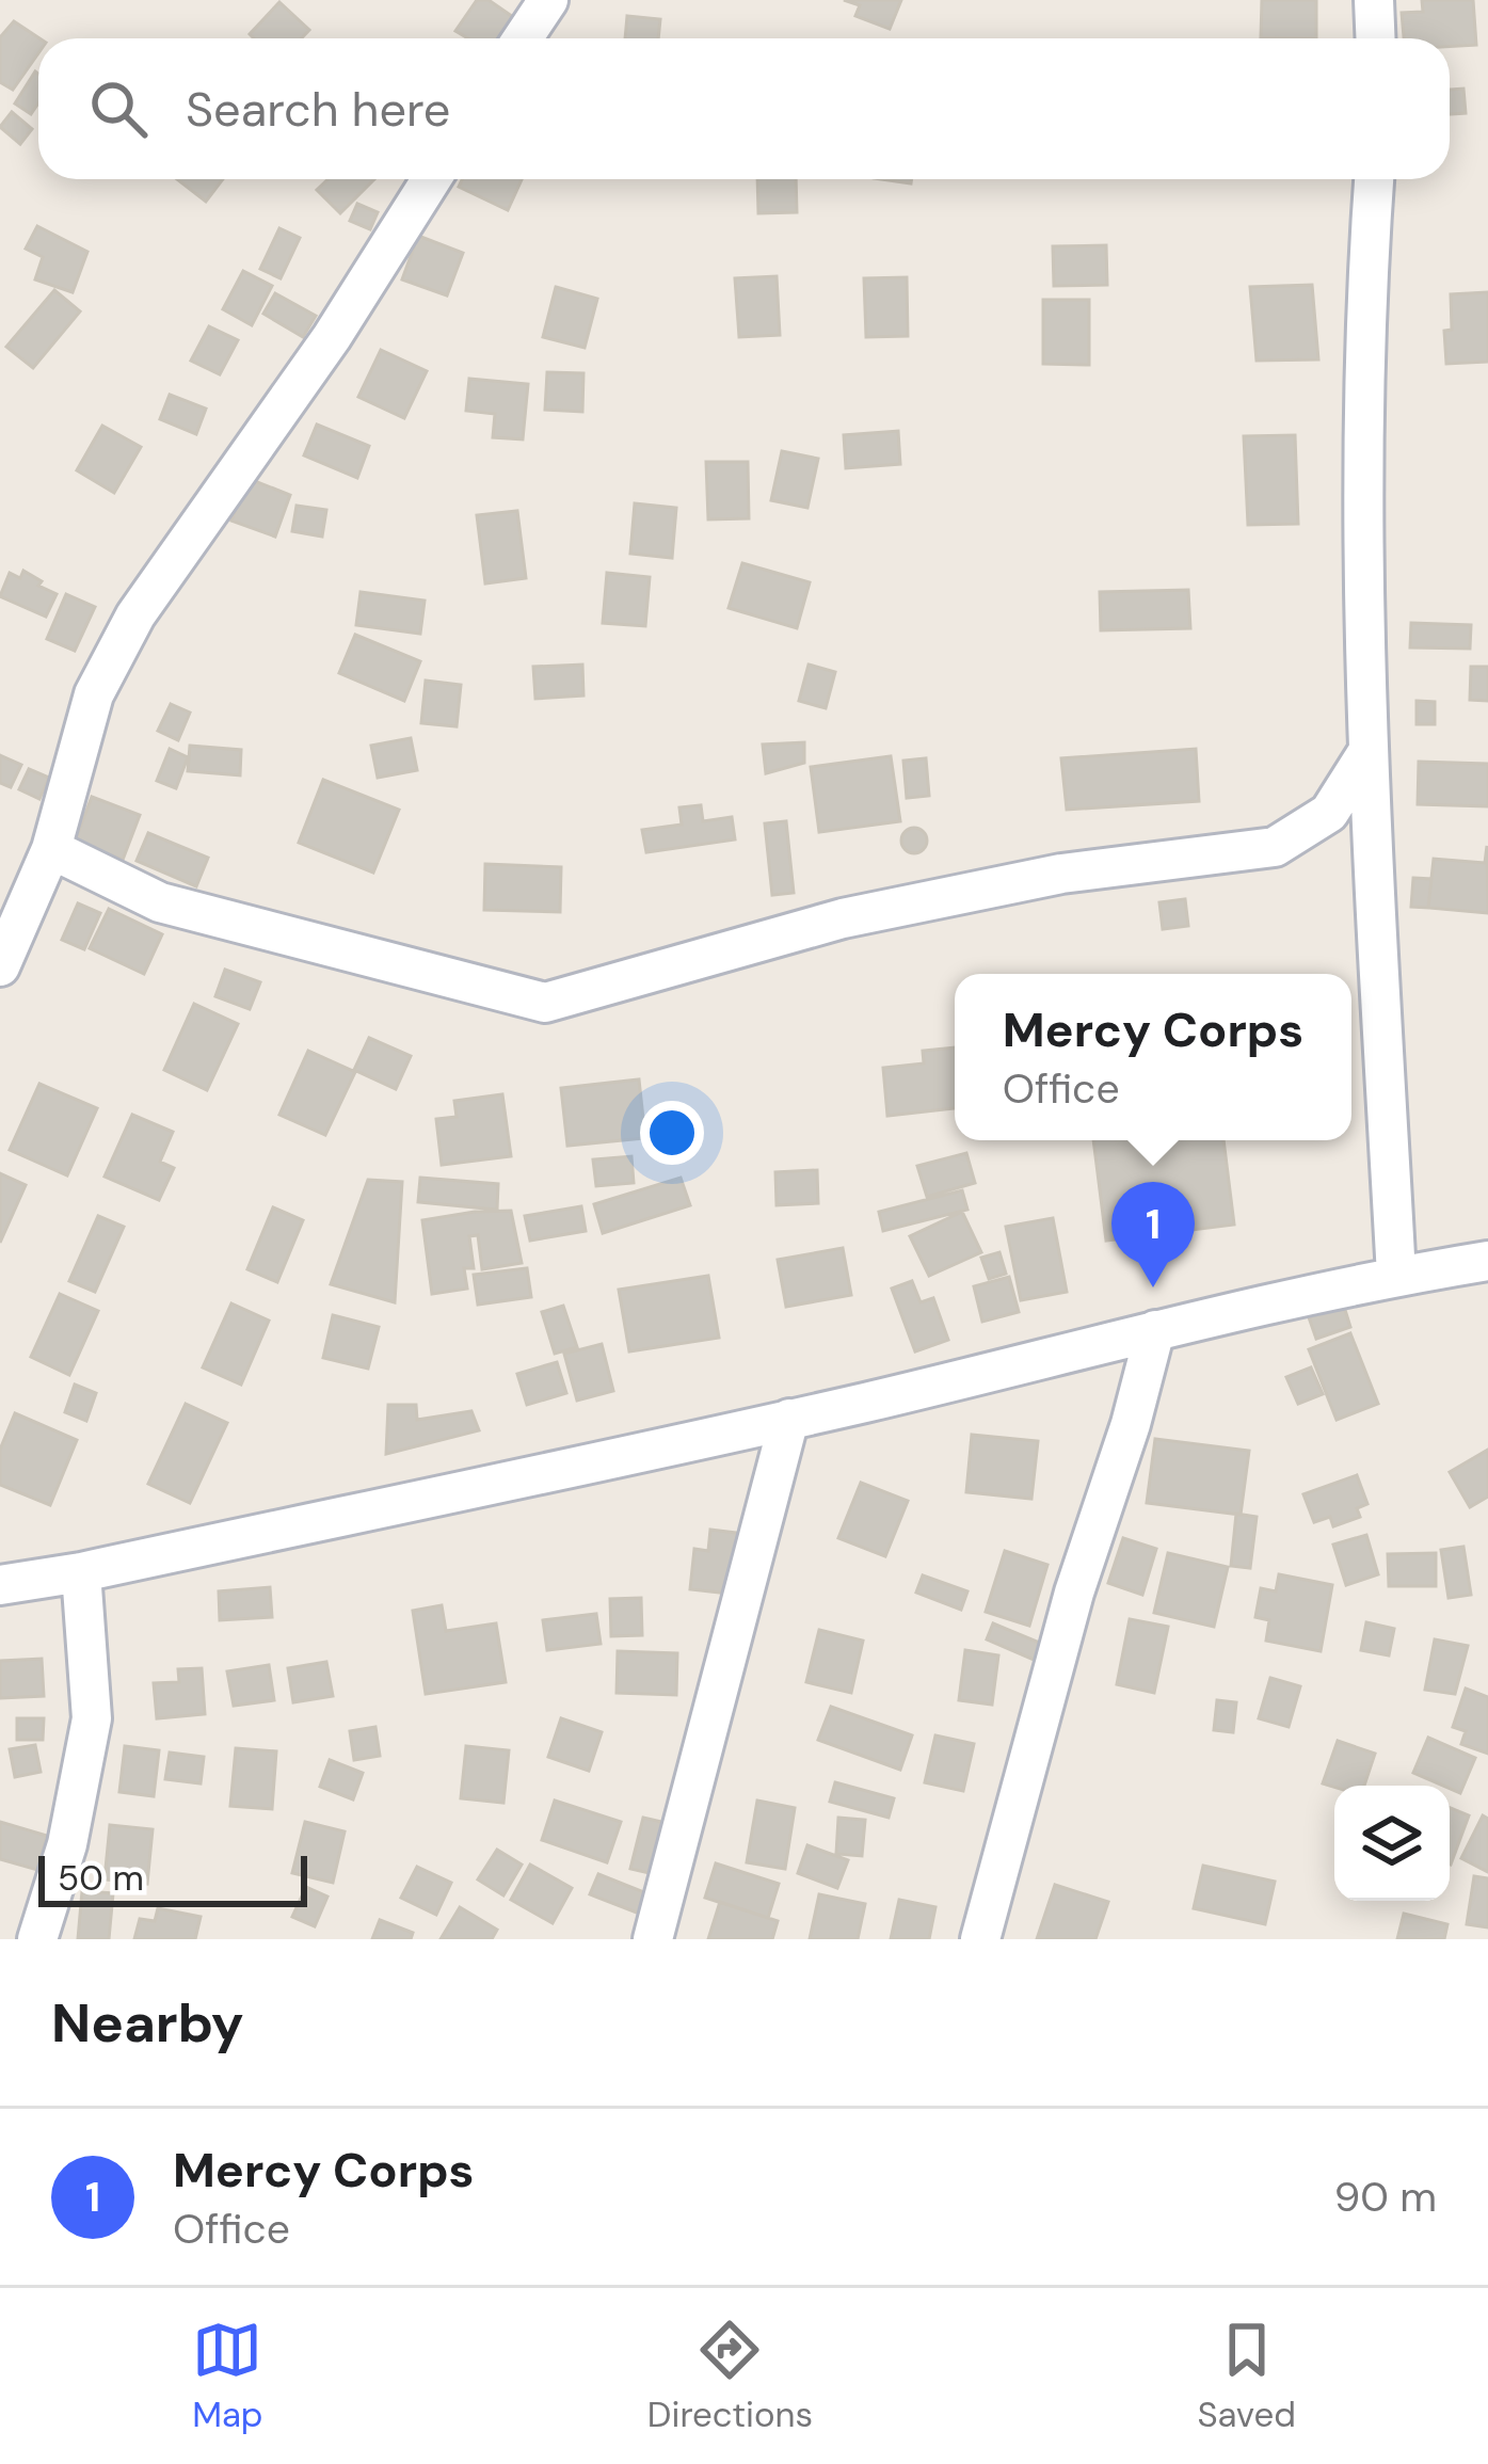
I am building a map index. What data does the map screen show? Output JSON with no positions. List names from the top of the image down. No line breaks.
{"scale_bar":"50 m","page":{"search":"Search here","popup":["Mercy Corps","Office"],"pins":"1","scale":"50 m","heading":"Nearby","list":[{"mark":"1","name":"Mercy Corps","note":"Office","value":"90 m"}],"nav":["Map","Directions","Saved"]}}
